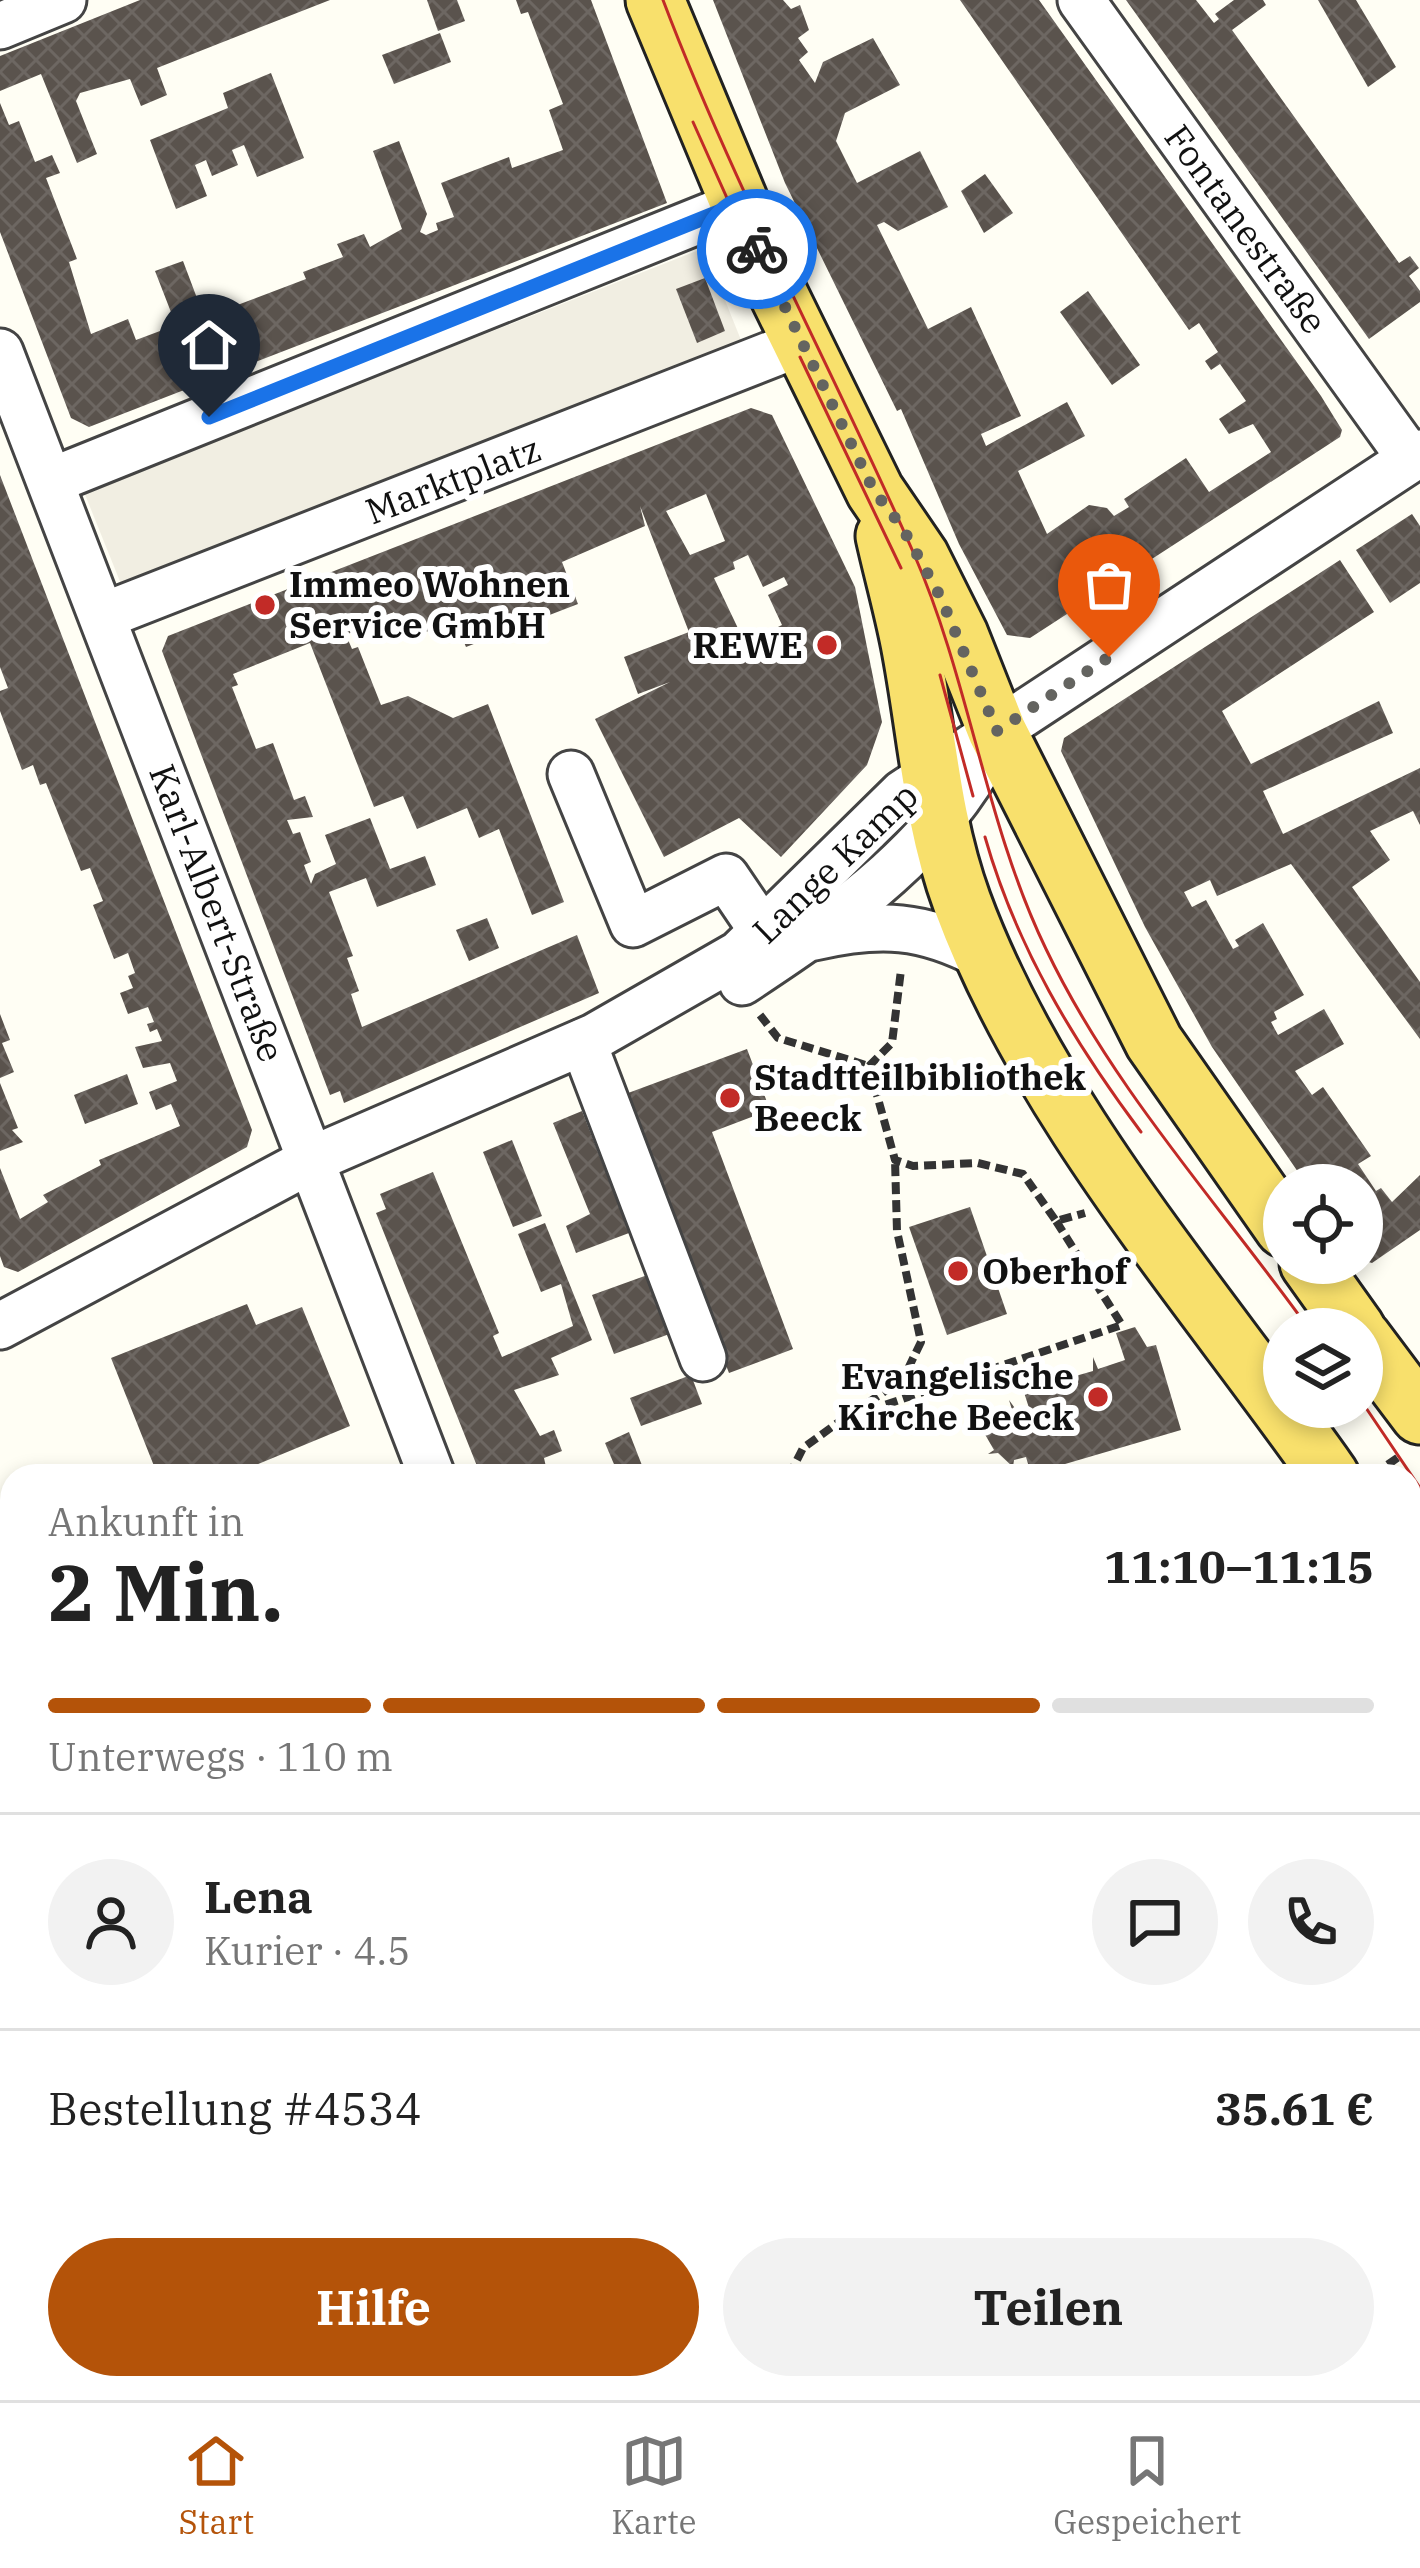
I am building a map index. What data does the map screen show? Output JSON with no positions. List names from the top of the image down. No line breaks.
{"streets":{"street":["Fontanestraße","Marktplatz","Lange Kamp","Karl-Albert-Straße"]},"crossings":[["Fontanestraße","Lange Kamp"],["Marktplatz","Karl-Albert-Straße"],["Lange Kamp","Karl-Albert-Straße"]],"places":["Immeo Wohnen Service GmbH","REWE","Stadtteilbibliothek Beeck","Oberhof","Evangelische Kirche Beeck"],"page":{"heading":["2 Min.","Ankunft in","11:10–11:15"],"panel":["Lena","Kurier · 4.5","Bestellung #4534","35.61 €"],"bar":"Unterwegs · 110 m","buttons":["Hilfe","Teilen"],"tabs":["Start","Karte","Gespeichert"]}}
